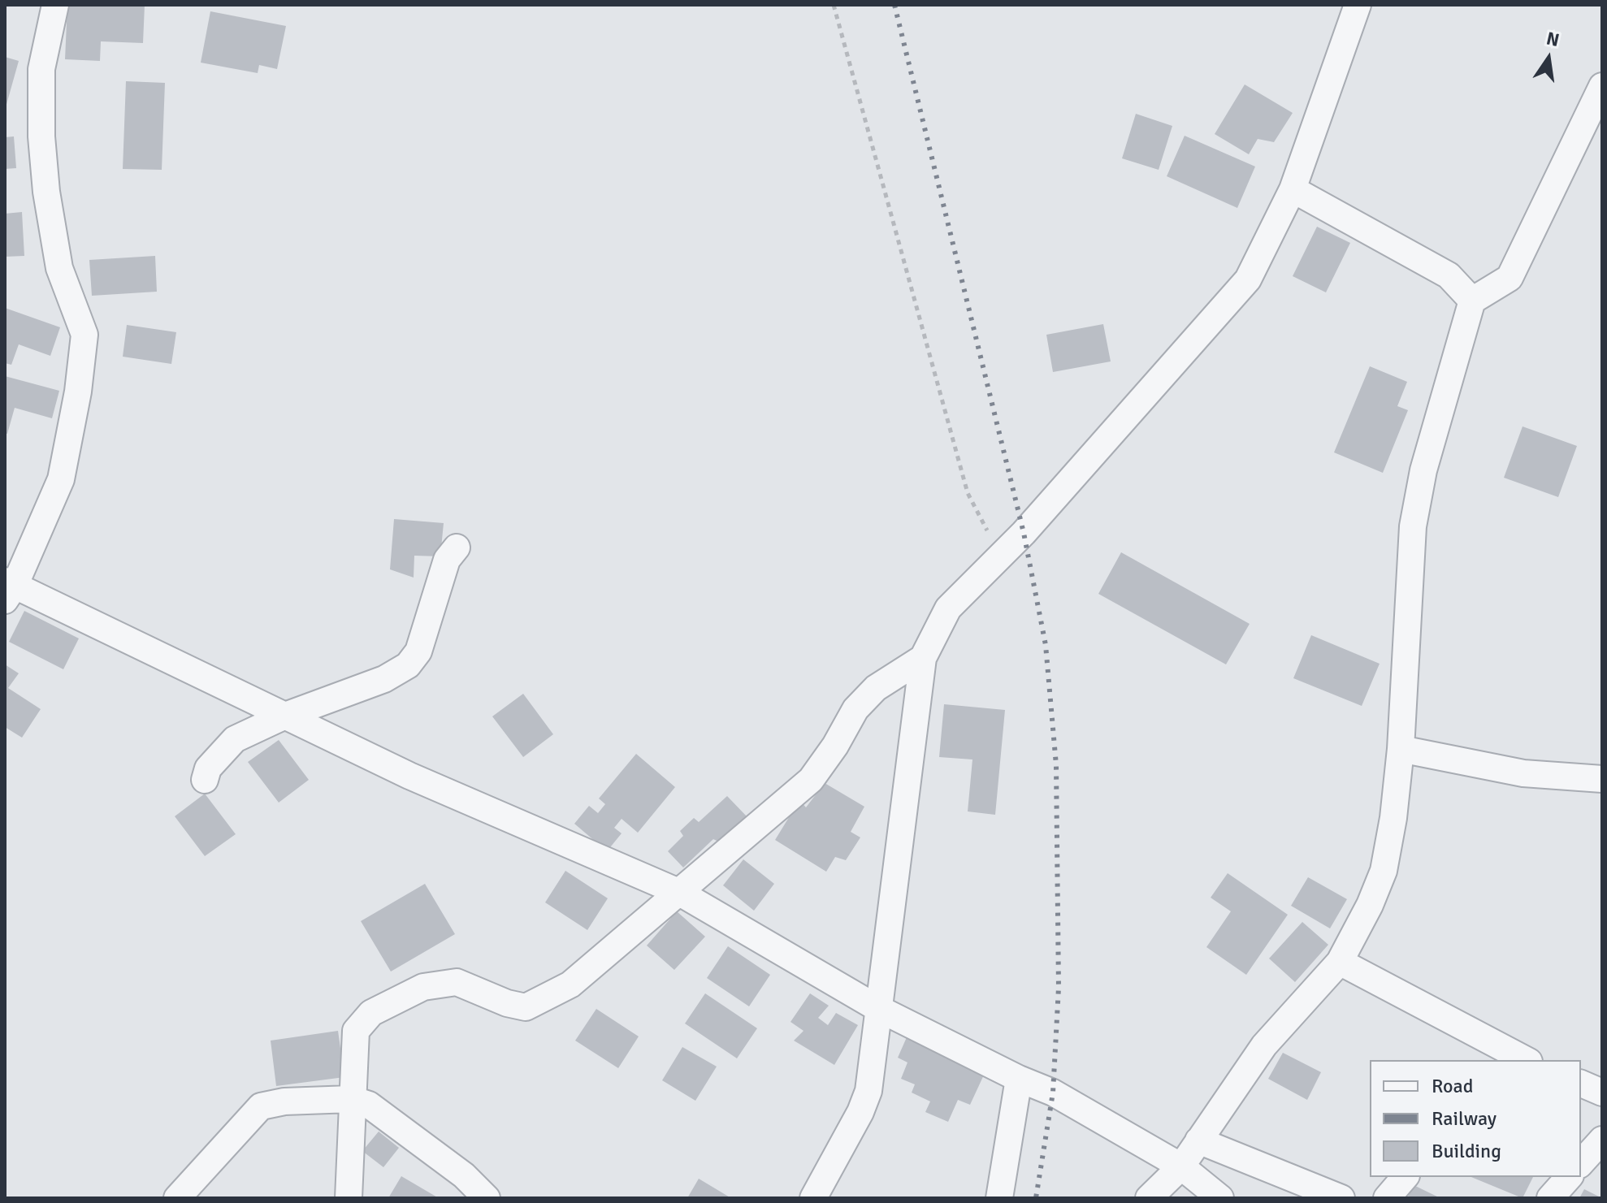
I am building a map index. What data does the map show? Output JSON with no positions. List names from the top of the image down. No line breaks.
{"legend":["Road","Railway","Building"],"north":"top"}
